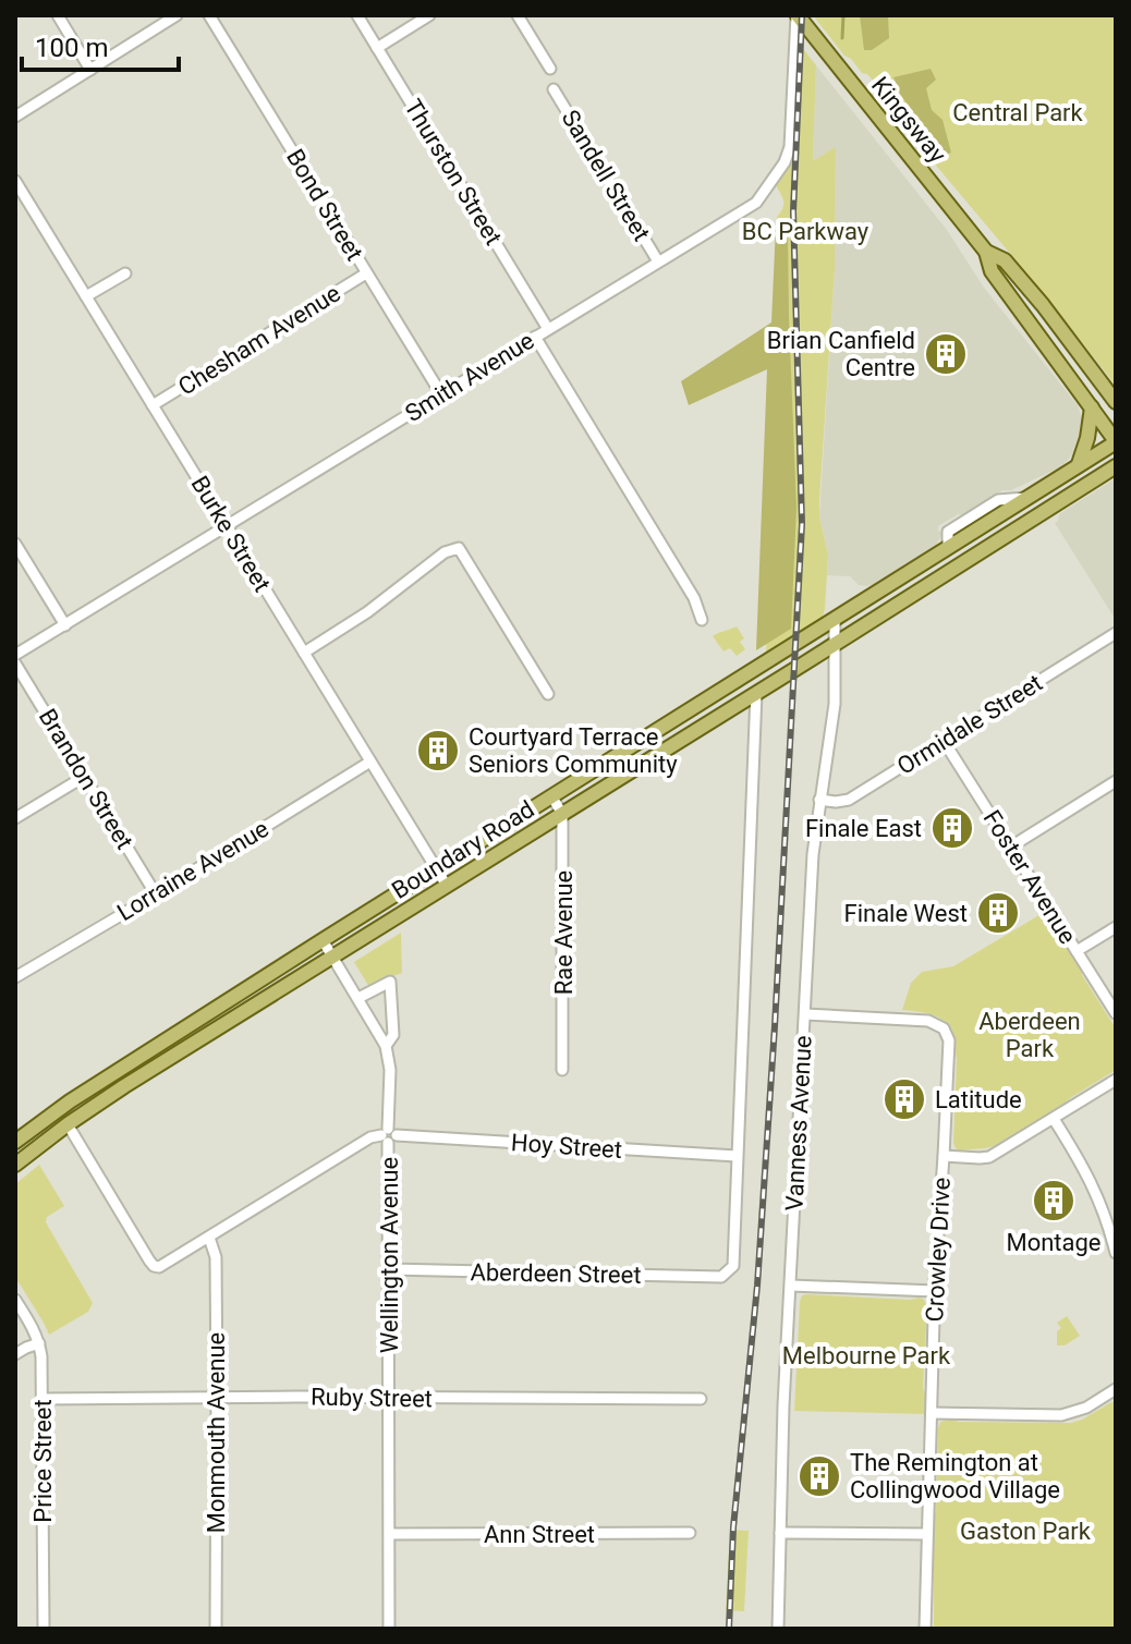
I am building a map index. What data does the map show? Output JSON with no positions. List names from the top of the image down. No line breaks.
{"streets":{"main road":["Kingsway","Boundary Road"],"street":["Thurston Street","Sandell Street","Bond Street","Chesham Avenue","Smith Avenue","Burke Street","Ormidale Street","Brandon Street","Lorraine Avenue","Foster Avenue","Rae Avenue","Vanness Avenue","Hoy Street","Crowley Drive","Wellington Avenue","Aberdeen Street","Ruby Street","Monmouth Avenue","Price Street","Ann Street"]},"crossings":[["Kingsway","Smith Avenue"],["Kingsway","Boundary Road"],["Thurston Street","Smith Avenue"],["Sandell Street","Smith Avenue"],["Bond Street","Chesham Avenue"],["Bond Street","Smith Avenue"],["Chesham Avenue","Burke Street"],["Smith Avenue","Burke Street"],["Burke Street","Boundary Road"],["Burke Street","Lorraine Avenue"],["Ormidale Street","Foster Avenue"],["Ormidale Street","Vanness Avenue"],["Brandon Street","Lorraine Avenue"],["Boundary Road","Rae Avenue"],["Boundary Road","Vanness Avenue"],["Boundary Road","Wellington Avenue"],["Vanness Avenue","Crowley Drive"],["Hoy Street","Wellington Avenue"],["Hoy Street","Aberdeen Street"],["Wellington Avenue","Aberdeen Street"],["Wellington Avenue","Ruby Street"],["Wellington Avenue","Ann Street"],["Ruby Street","Monmouth Avenue"],["Ruby Street","Price Street"]],"parks":["Central Park","BC Parkway","Aberdeen Park","Melbourne Park","Gaston Park"],"places":{"building":["Brian Canfield Centre","Courtyard Terrace Seniors Community","Finale East","Finale West","Latitude","Montage","The Remington at Collingwood Village"]},"scale_bar":"100 m"}
